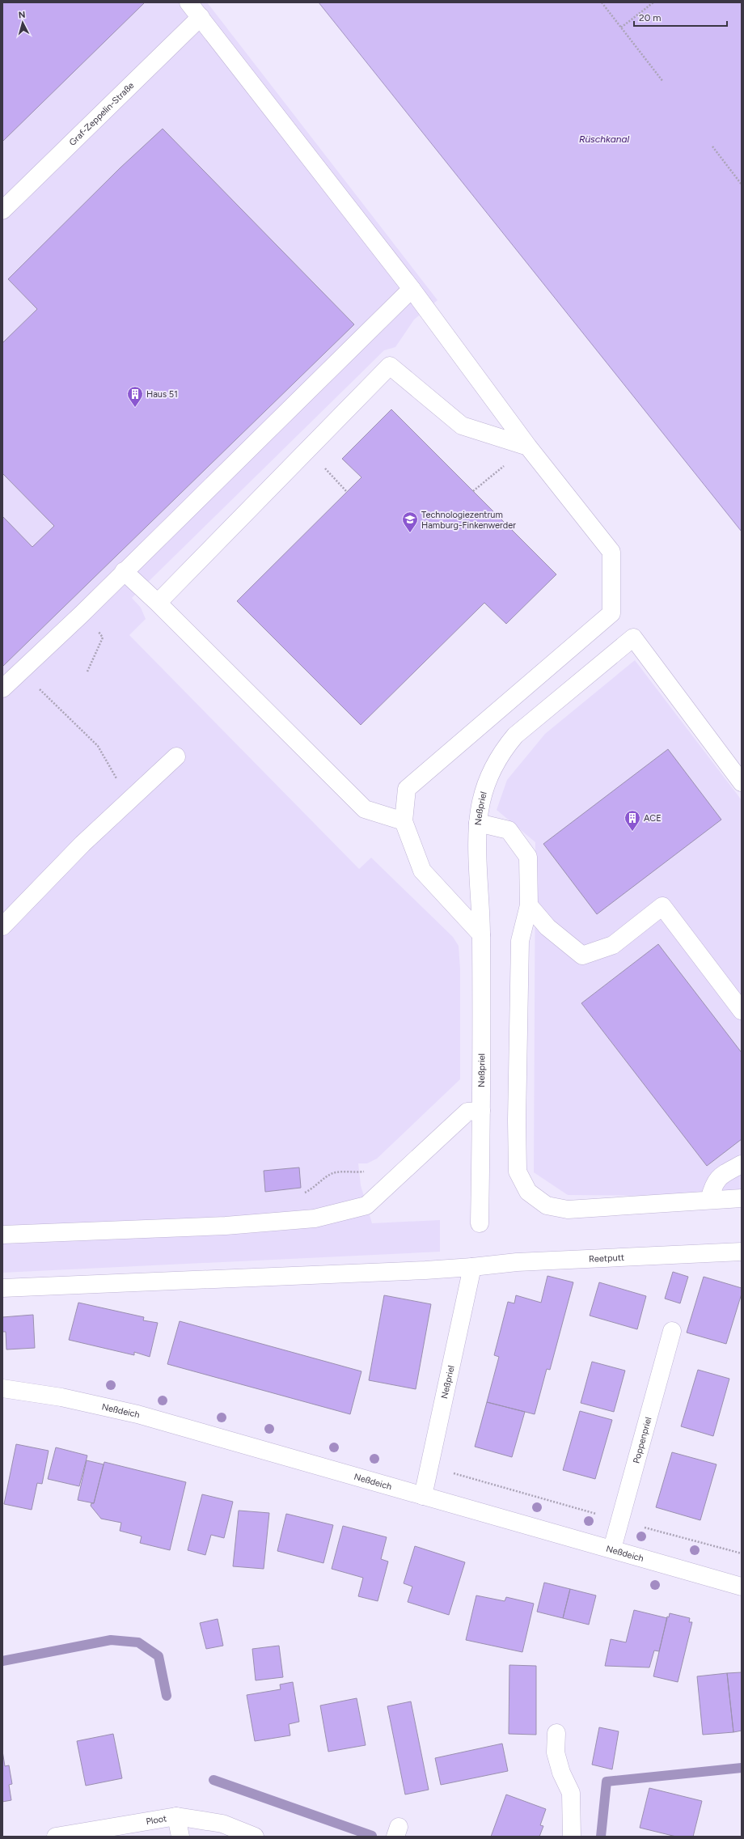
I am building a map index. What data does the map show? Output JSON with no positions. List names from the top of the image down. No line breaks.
{"streets":{"street":["Graf-Zeppelin-Straße","Neßpriel","Reetputt","Neßdeich","Poppenpriel","Ploot"]},"crossings":[["Neßpriel","Reetputt"],["Neßpriel","Neßdeich"],["Neßdeich","Poppenpriel"]],"water":["Rüschkanal"],"places":{"building":["Haus 51","ACE"],"school or university":["Technologiezentrum Hamburg-Finkenwerder"]},"scale_bar":"20 m","north":"top"}
